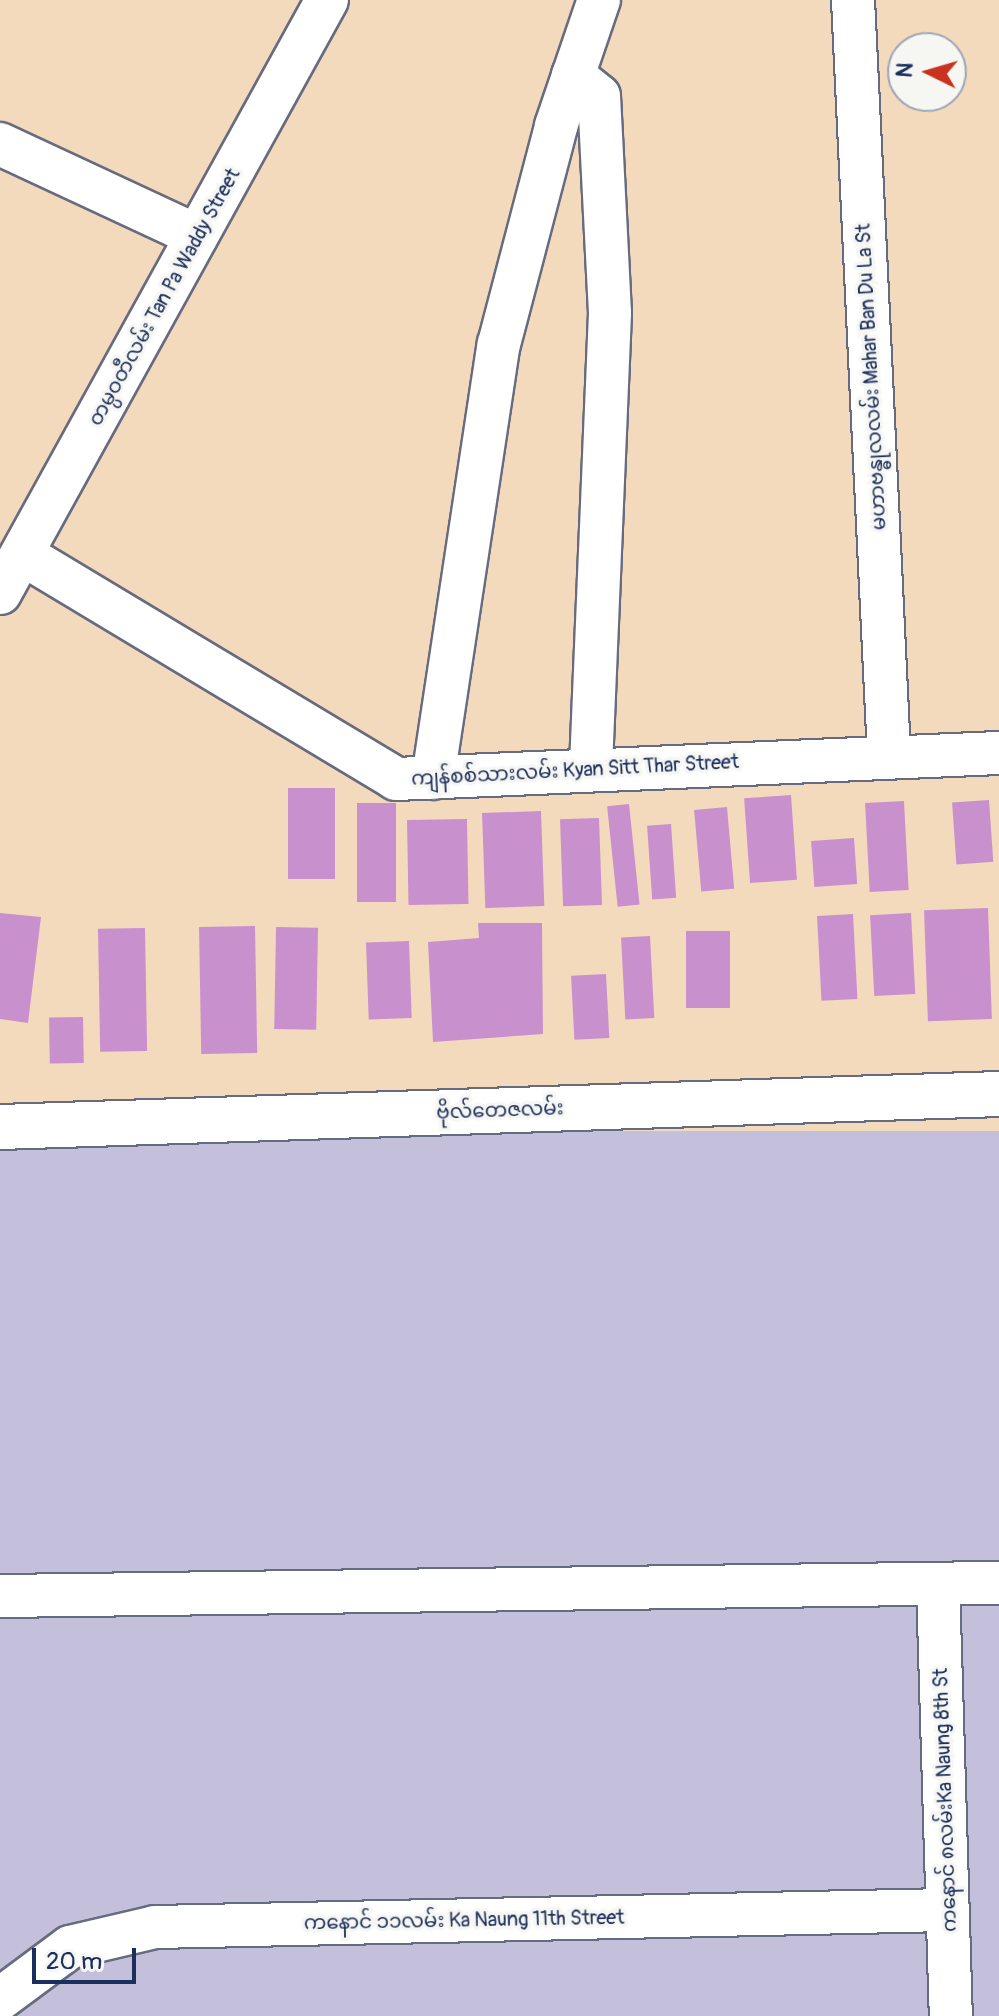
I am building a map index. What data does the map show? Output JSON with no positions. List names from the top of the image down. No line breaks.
{"streets":{"main road":["ဗိုလ်တေဇလမ်း"],"street":["တမ္ပဝတီလမ်း Tan Pa Waddy Street","မဟာဗန္ဓုလလမ်း Mahar Ban Du La St","ကျန်စစ်သားလမ်း Kyan Sitt Thar Street","ကနောင် ၈လမ်းKa Naung 8th St","ကနောင် ၁၁လမ်း Ka Naung 11th Street"]},"crossings":[["တမ္ပဝတီလမ်း Tan Pa Waddy Street","ကျန်စစ်သားလမ်း Kyan Sitt Thar Street"],["မဟာဗန္ဓုလလမ်း Mahar Ban Du La St","ကျန်စစ်သားလမ်း Kyan Sitt Thar Street"],["ကနောင် ၈လမ်းKa Naung 8th St","ကနောင် ၁၁လမ်း Ka Naung 11th Street"]],"scale_bar":"20 m","north":"left"}
